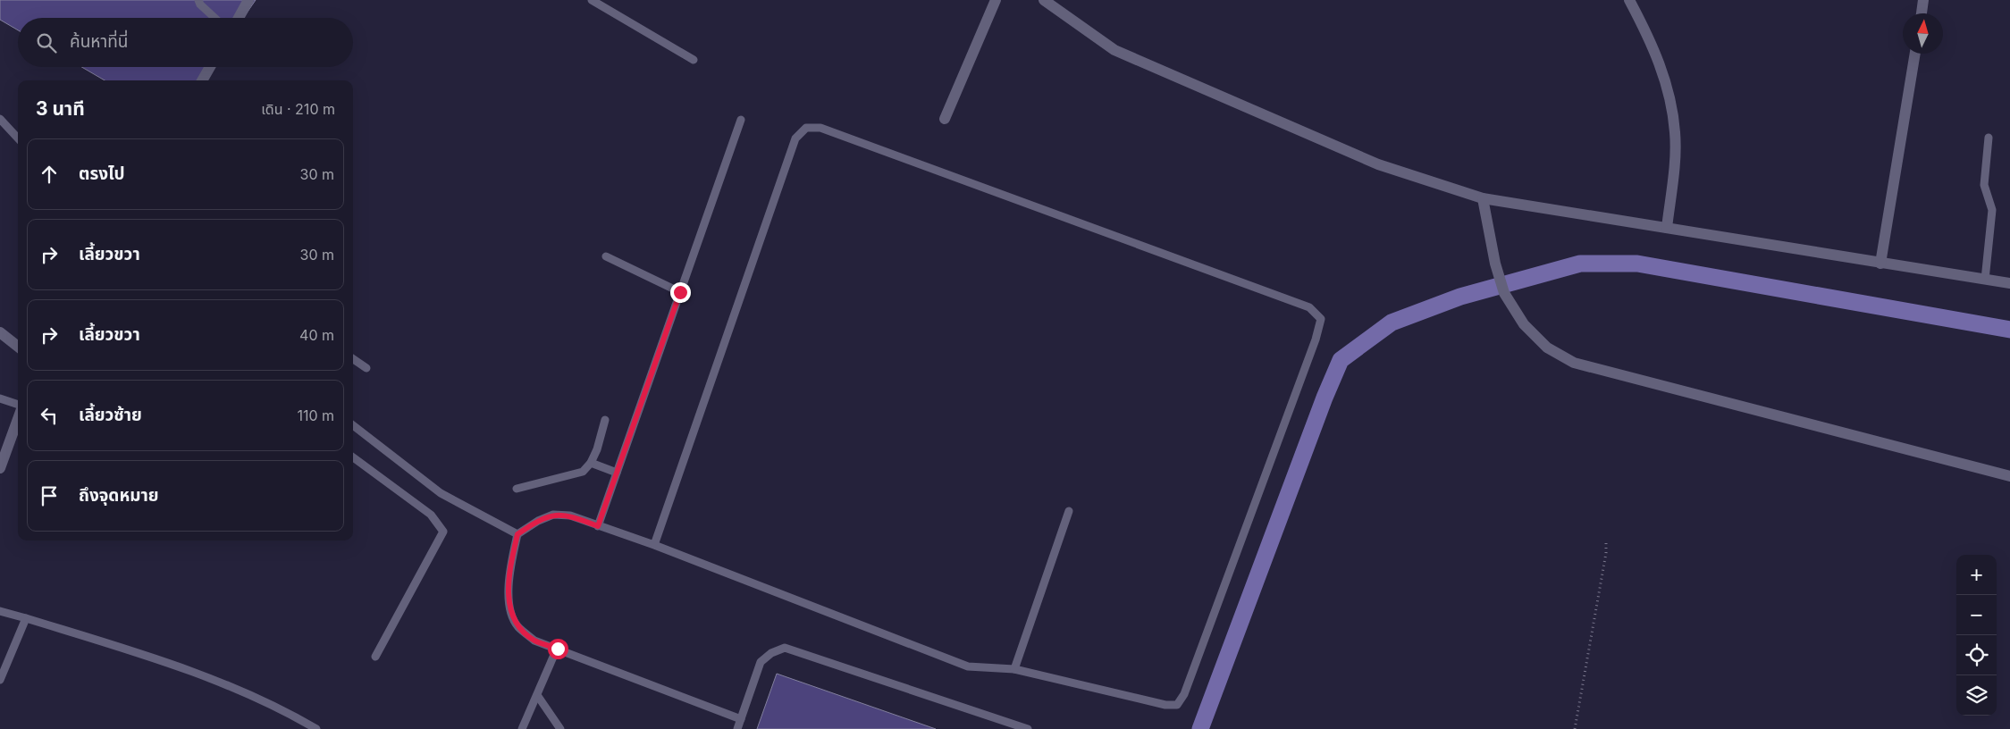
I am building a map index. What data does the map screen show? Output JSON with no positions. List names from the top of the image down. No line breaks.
{"north":"top","page":{"search":"ค้นหาที่นี่","heading":["3 นาที","เดิน · 210 m"],"list":[["ตรงไป","30 m"],["เลี้ยวขวา","30 m"],["เลี้ยวขวา","40 m"],["เลี้ยวซ้าย","110 m"],"ถึงจุดหมาย"],"map_buttons":["+","−"]}}
